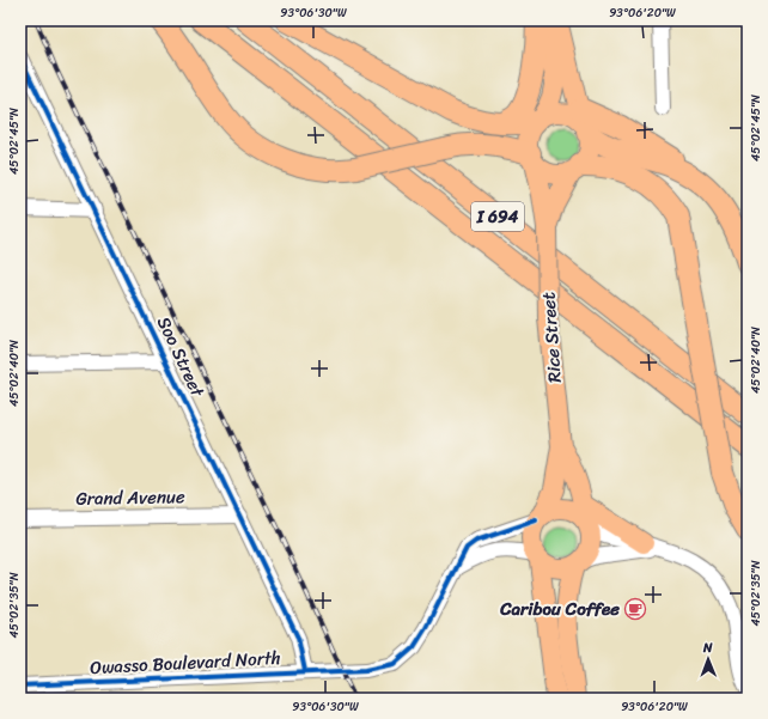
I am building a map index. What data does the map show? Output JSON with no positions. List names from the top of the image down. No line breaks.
{"streets":{"highway":["I 694"],"main road":["Rice Street"],"street":["Soo Street","Grand Avenue","Owasso Boulevard North"]},"crossings":[["Rice Street","Owasso Boulevard North"],["Soo Street","Grand Avenue"],["Soo Street","Owasso Boulevard North"]],"places":{"cafe":["Caribou Coffee"]},"north":"top","coordinates":["93°06'30\"W","93°06'20\"W","45°02'45\"N","45°02'40\"N","45°02'35\"N"]}
